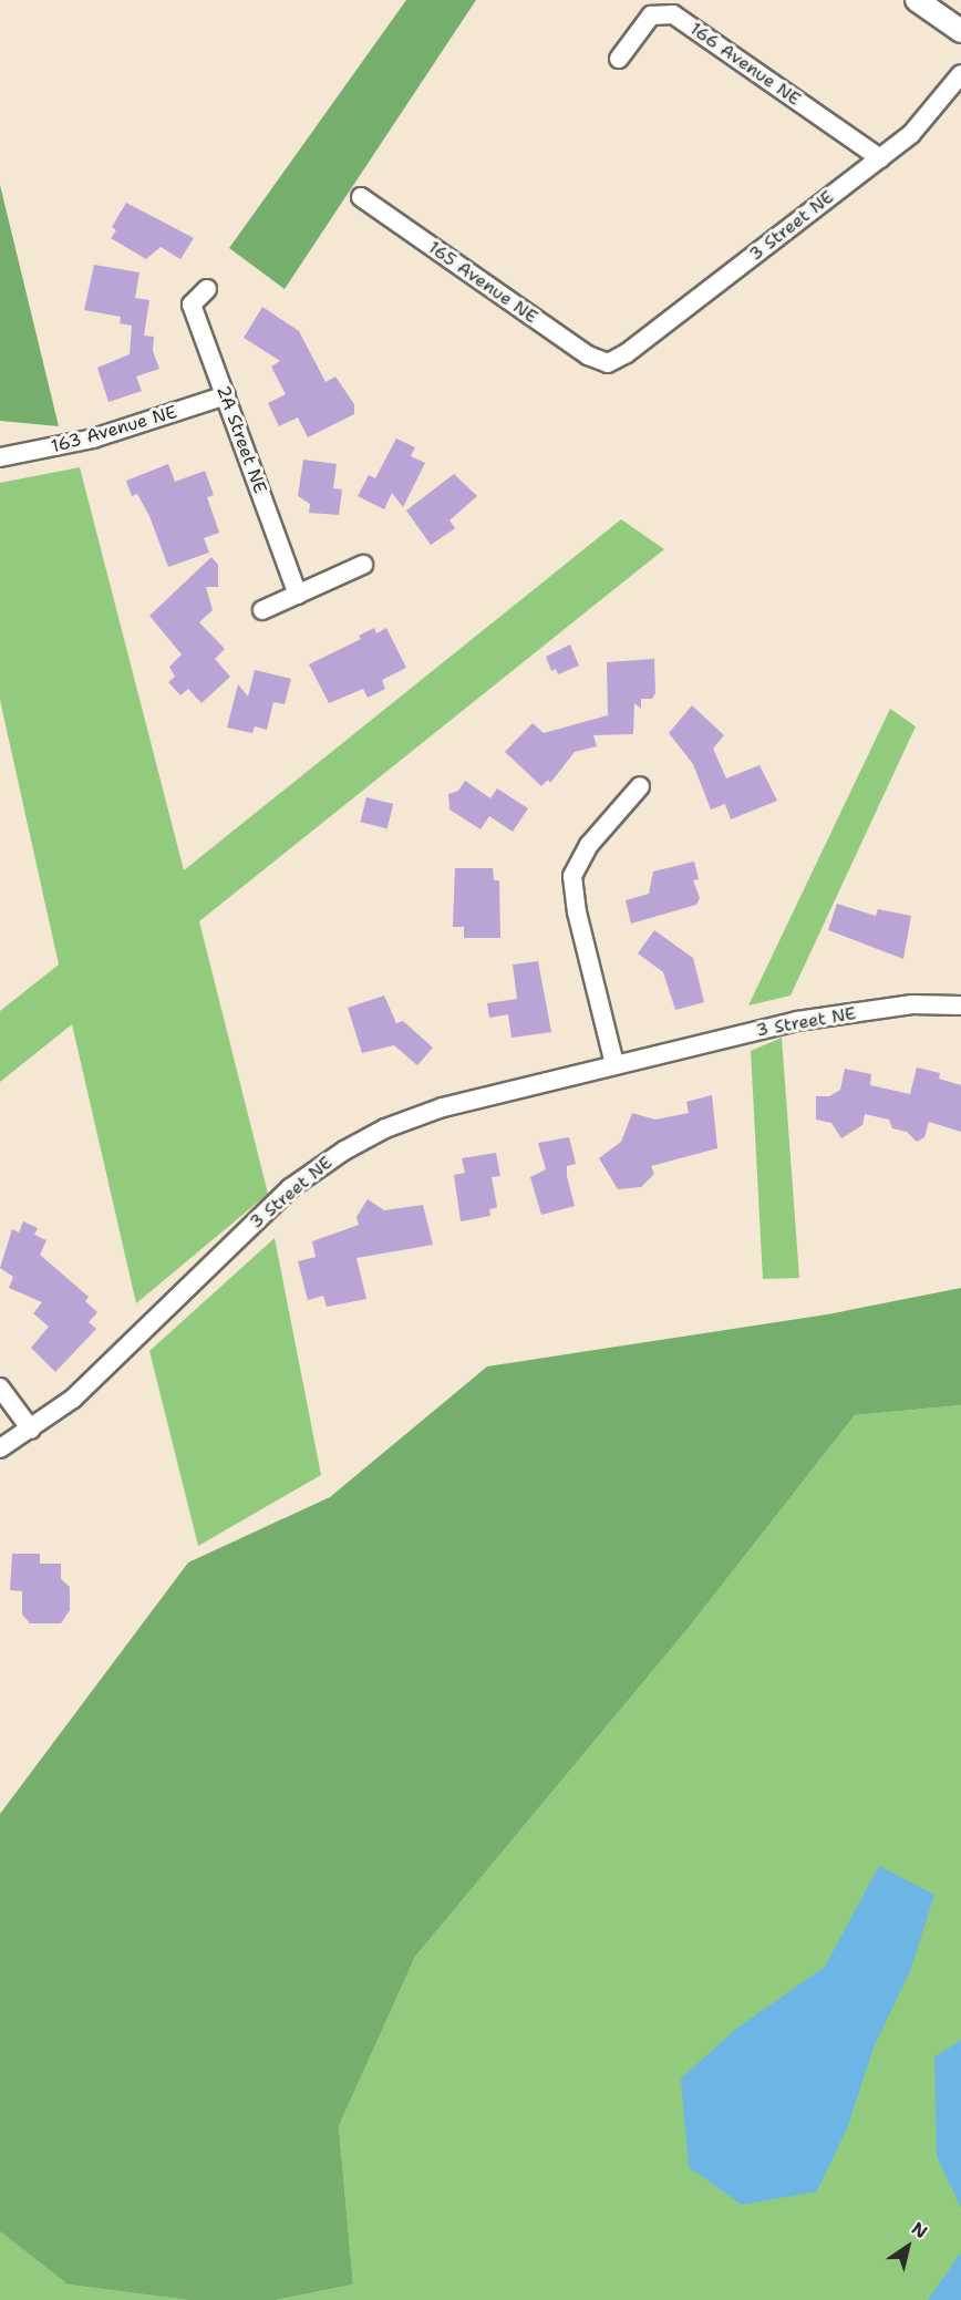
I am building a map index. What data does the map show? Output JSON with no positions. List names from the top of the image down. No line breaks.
{"streets":{"street":["166 Avenue NE","3 Street NE","165 Avenue NE","163 Avenue NE","2A Street NE"]},"crossings":[["166 Avenue NE","3 Street NE"],["3 Street NE","165 Avenue NE"],["163 Avenue NE","2A Street NE"]],"north":"top right"}
